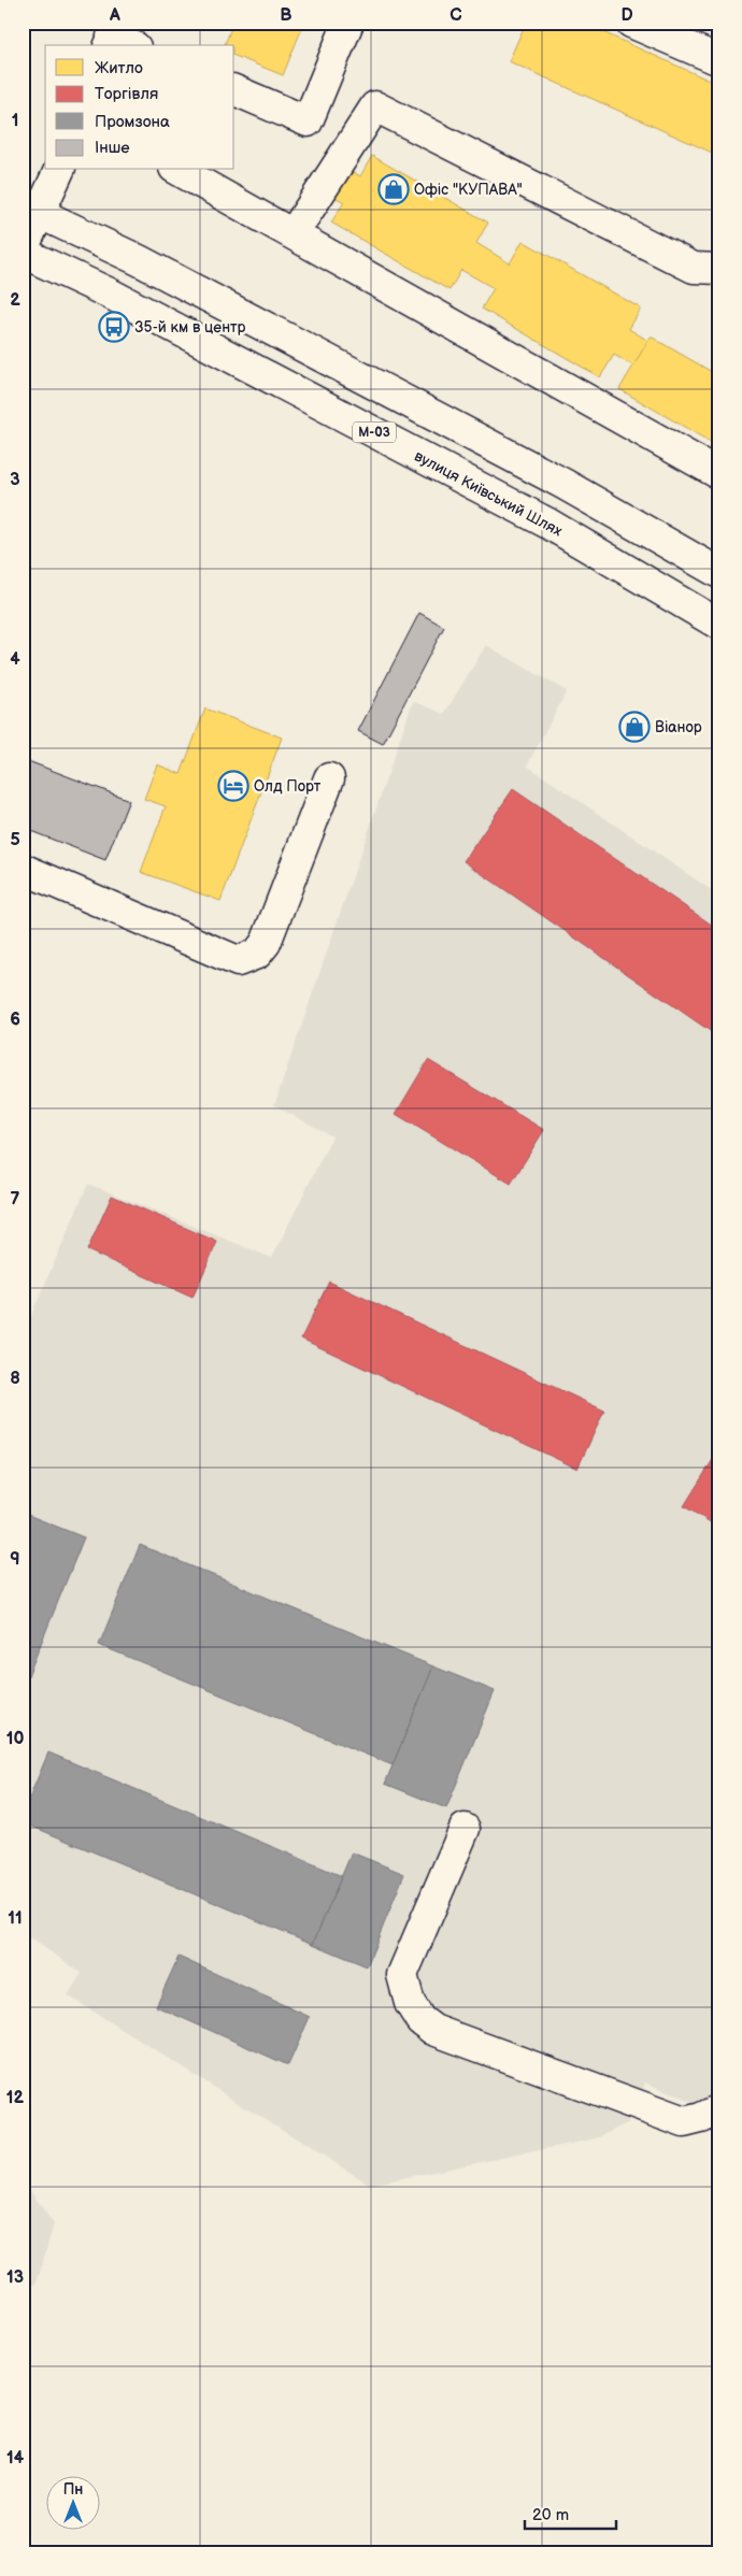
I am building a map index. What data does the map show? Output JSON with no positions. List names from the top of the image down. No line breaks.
{"streets":{"main road":["М-03","вулиця Київський Шлях"]},"places":{"shop":["Офіс \"КУПАВА\"","Віанор"],"bus stop":["35-й км в центр"],"hotel":["Олд Порт"]},"legend":["Житло","Торгівля","Промзона","Інше"],"scale_bar":"20 m","north":"top","grid":{"columns":["A","B","C","D"],"rows":["1","2","3","4","5","6","7","8","9","10","11","12","13","14"]}}
